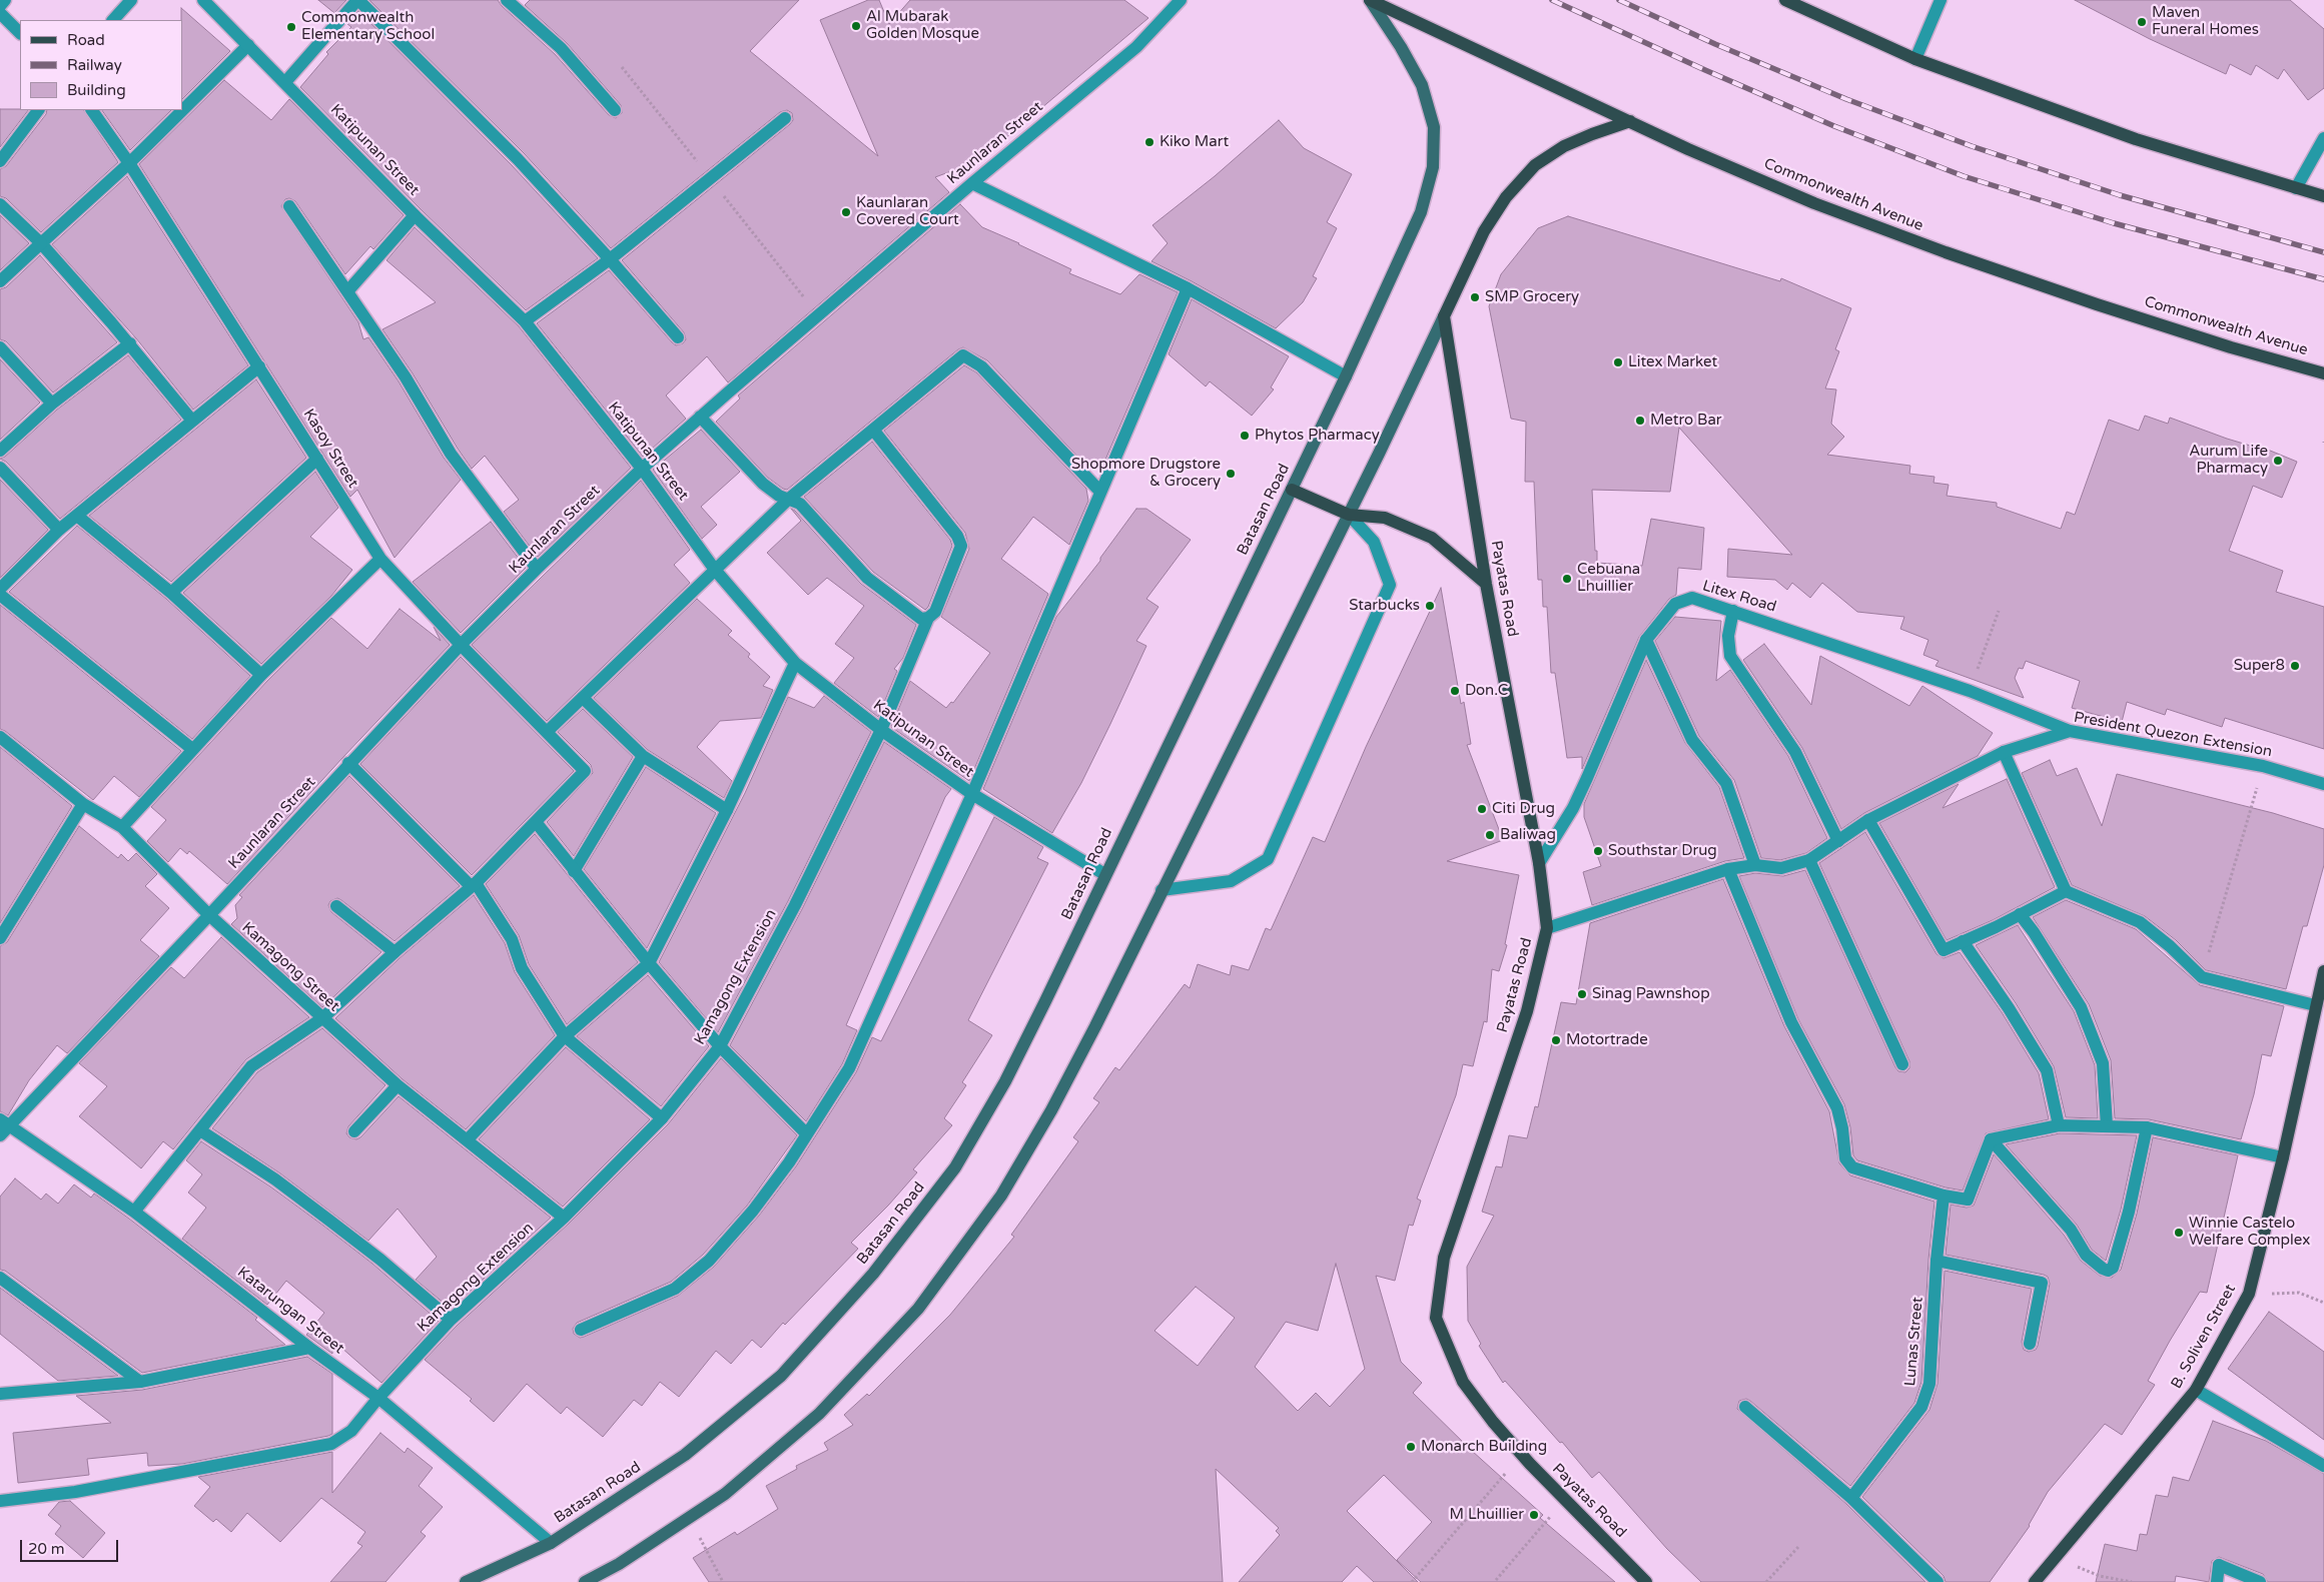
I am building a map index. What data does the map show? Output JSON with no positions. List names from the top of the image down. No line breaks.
{"streets":{"main road":["Commonwealth Avenue","Batasan Road","Payatas Road","B. Soliven Street"],"street":["Kaunlaran Street","Katipunan Street","Kasoy Street","Litex Road","President Quezon Extension","Kamagong Street","Kamagong Extension","Katarungan Street","Lunas Street"]},"crossings":[["Kaunlaran Street","Katipunan Street"],["Kaunlaran Street","Kasoy Street"],["Kaunlaran Street","Kamagong Street"],["Kaunlaran Street","Katarungan Street"],["Katipunan Street","Batasan Road"],["Katipunan Street","Kamagong Extension"],["Commonwealth Avenue","Batasan Road"],["Batasan Road","Katarungan Street"],["Payatas Road","Litex Road"],["Payatas Road","President Quezon Extension"],["Litex Road","President Quezon Extension"],["Kamagong Street","Kamagong Extension"],["Kamagong Extension","Katarungan Street"]],"places":["Maven Funeral Homes","Al Mubarak Golden Mosque","Commonwealth Elementary School","Kiko Mart","Kaunlaran Covered Court","SMP Grocery","Litex Market","Metro Bar","Phytos Pharmacy","Aurum Life Pharmacy","Shopmore Drugstore & Grocery","Cebuana Lhuillier","Starbucks","Super8","Don.C","Citi Drug","Baliwag","Southstar Drug","Sinag Pawnshop","Motortrade","Winnie Castelo Welfare Complex","Monarch Building","M Lhuillier"],"legend":["Road","Railway","Building"],"scale_bar":"20 m"}
